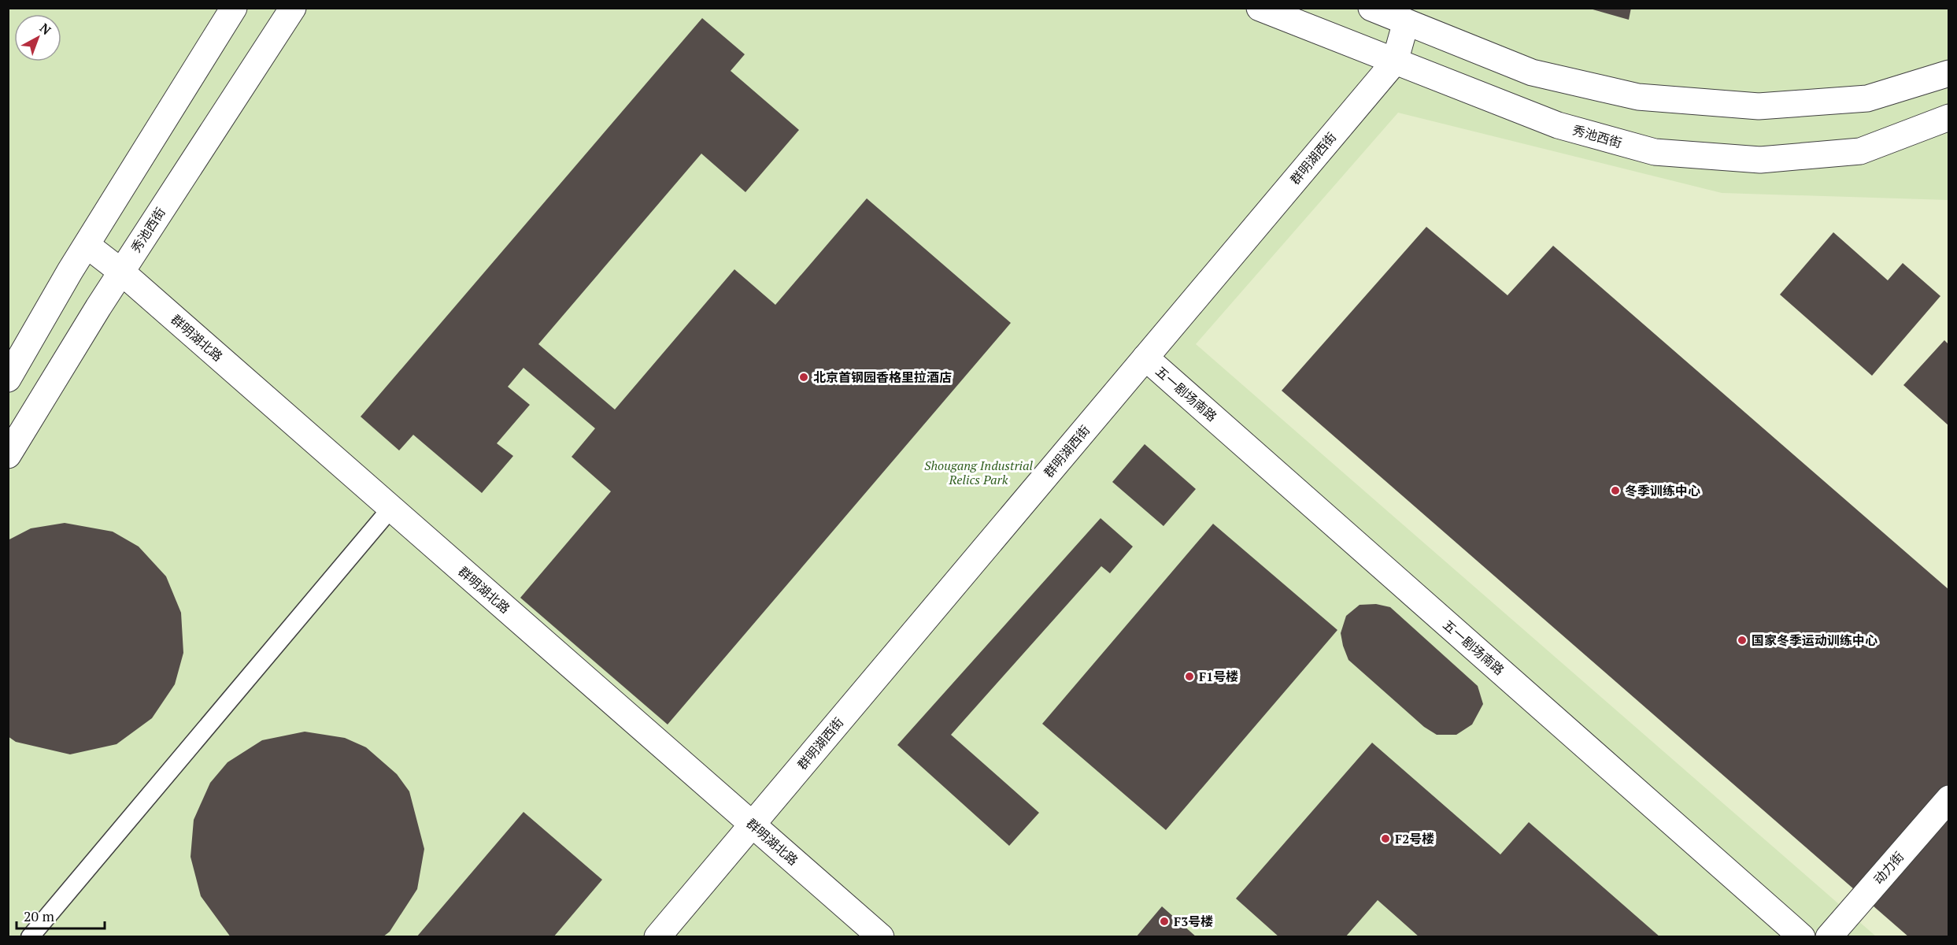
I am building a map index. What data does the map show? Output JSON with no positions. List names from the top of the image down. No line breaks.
{"streets":{"street":["秀池西街","群明湖西街","群明湖北路","五一剧场南路","动力街"]},"crossings":[["秀池西街","群明湖西街"],["秀池西街","群明湖北路"],["群明湖西街","群明湖北路"],["群明湖西街","五一剧场南路"]],"parks":["Shougang Industrial Relics Park"],"places":["北京首钢园香格里拉酒店","冬季训练中心","国家冬季运动训练中心","F1号楼","F2号楼","F3号楼"],"scale_bar":"20 m","north":"top right"}
